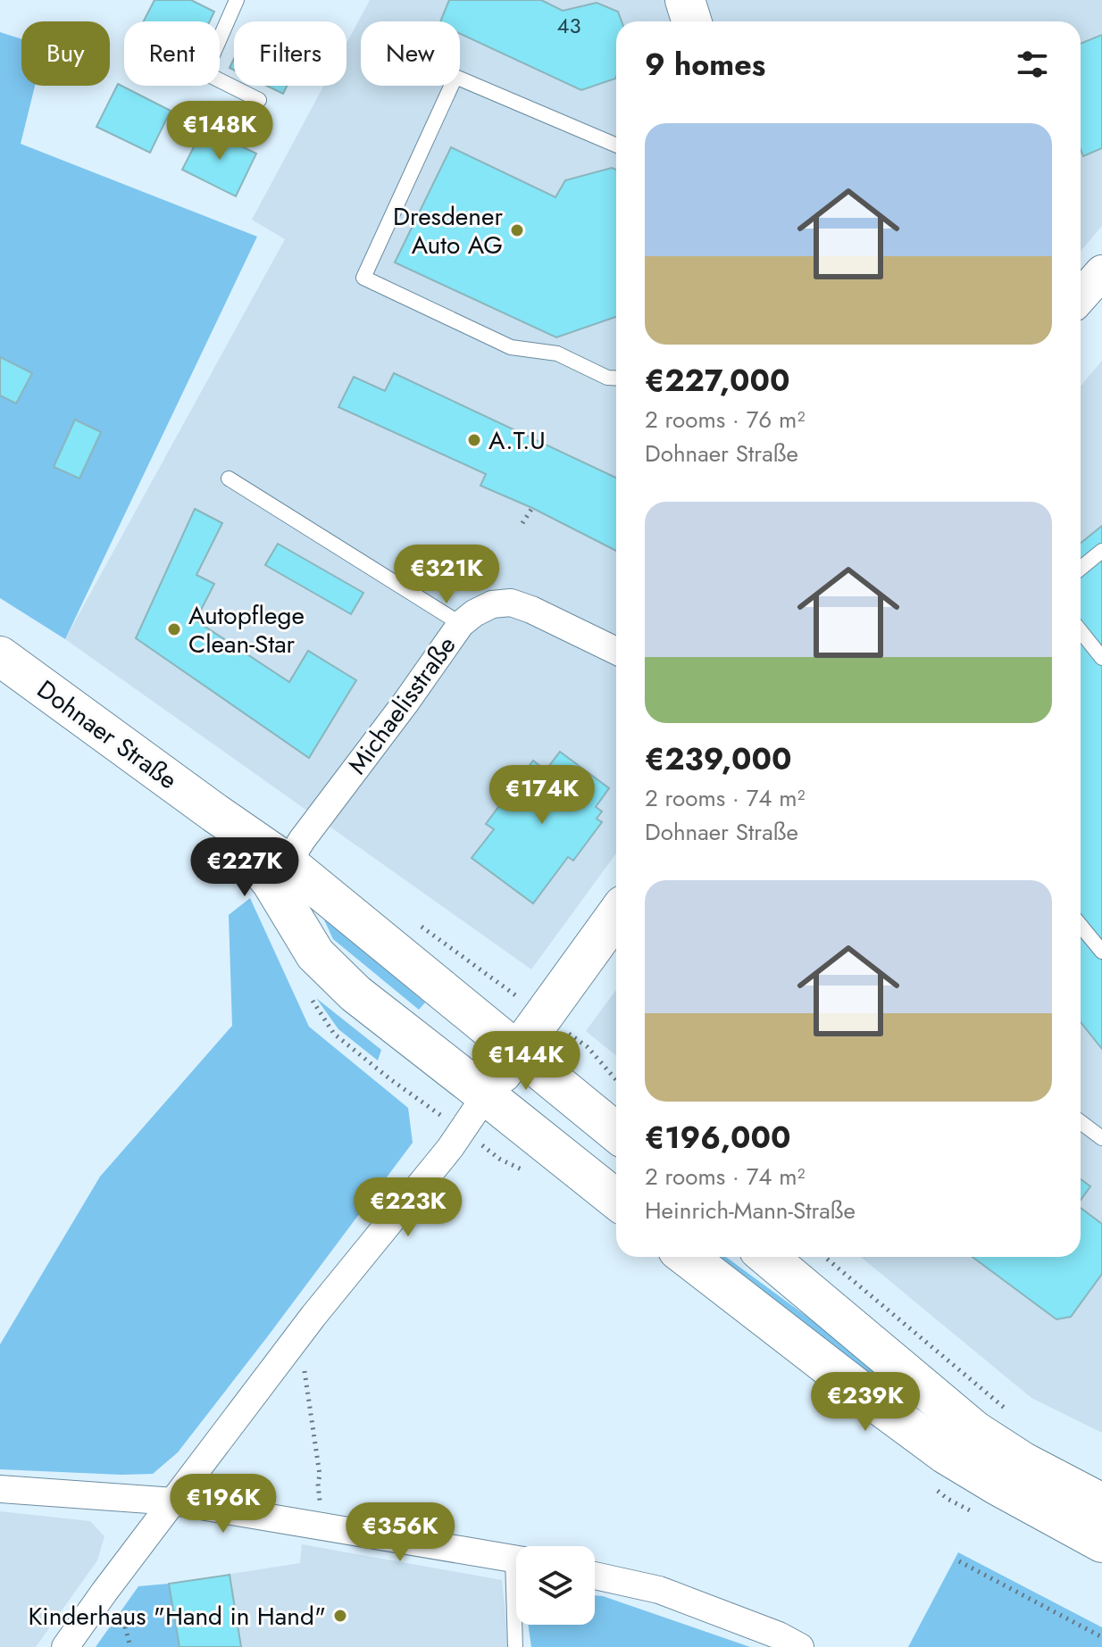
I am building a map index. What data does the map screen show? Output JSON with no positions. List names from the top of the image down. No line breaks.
{"streets":{"main road":["Dohnaer Straße"],"street":["Michaelisstraße"]},"crossings":[["Michaelisstraße","Dohnaer Straße"]],"places":["Dresdener Auto AG","A.T.U","Autopflege Clean-Star","Kinderhaus \"Hand in Hand\""],"house_numbers":["43"],"page":{"chip":["Buy","Rent","Filters","New"],"heading":"9 homes","price":["€148K","€321K","€174K","€227K","€144K","€223K","€239K","€196K","€356K"],"list":[{"name":"€227,000","note":"2 rooms · 76 m² · Dohnaer Straße"},{"name":"€239,000","note":"2 rooms · 74 m² · Dohnaer Straße"},{"name":"€196,000","note":"2 rooms · 74 m² · Heinrich-Mann-Straße"}]}}
